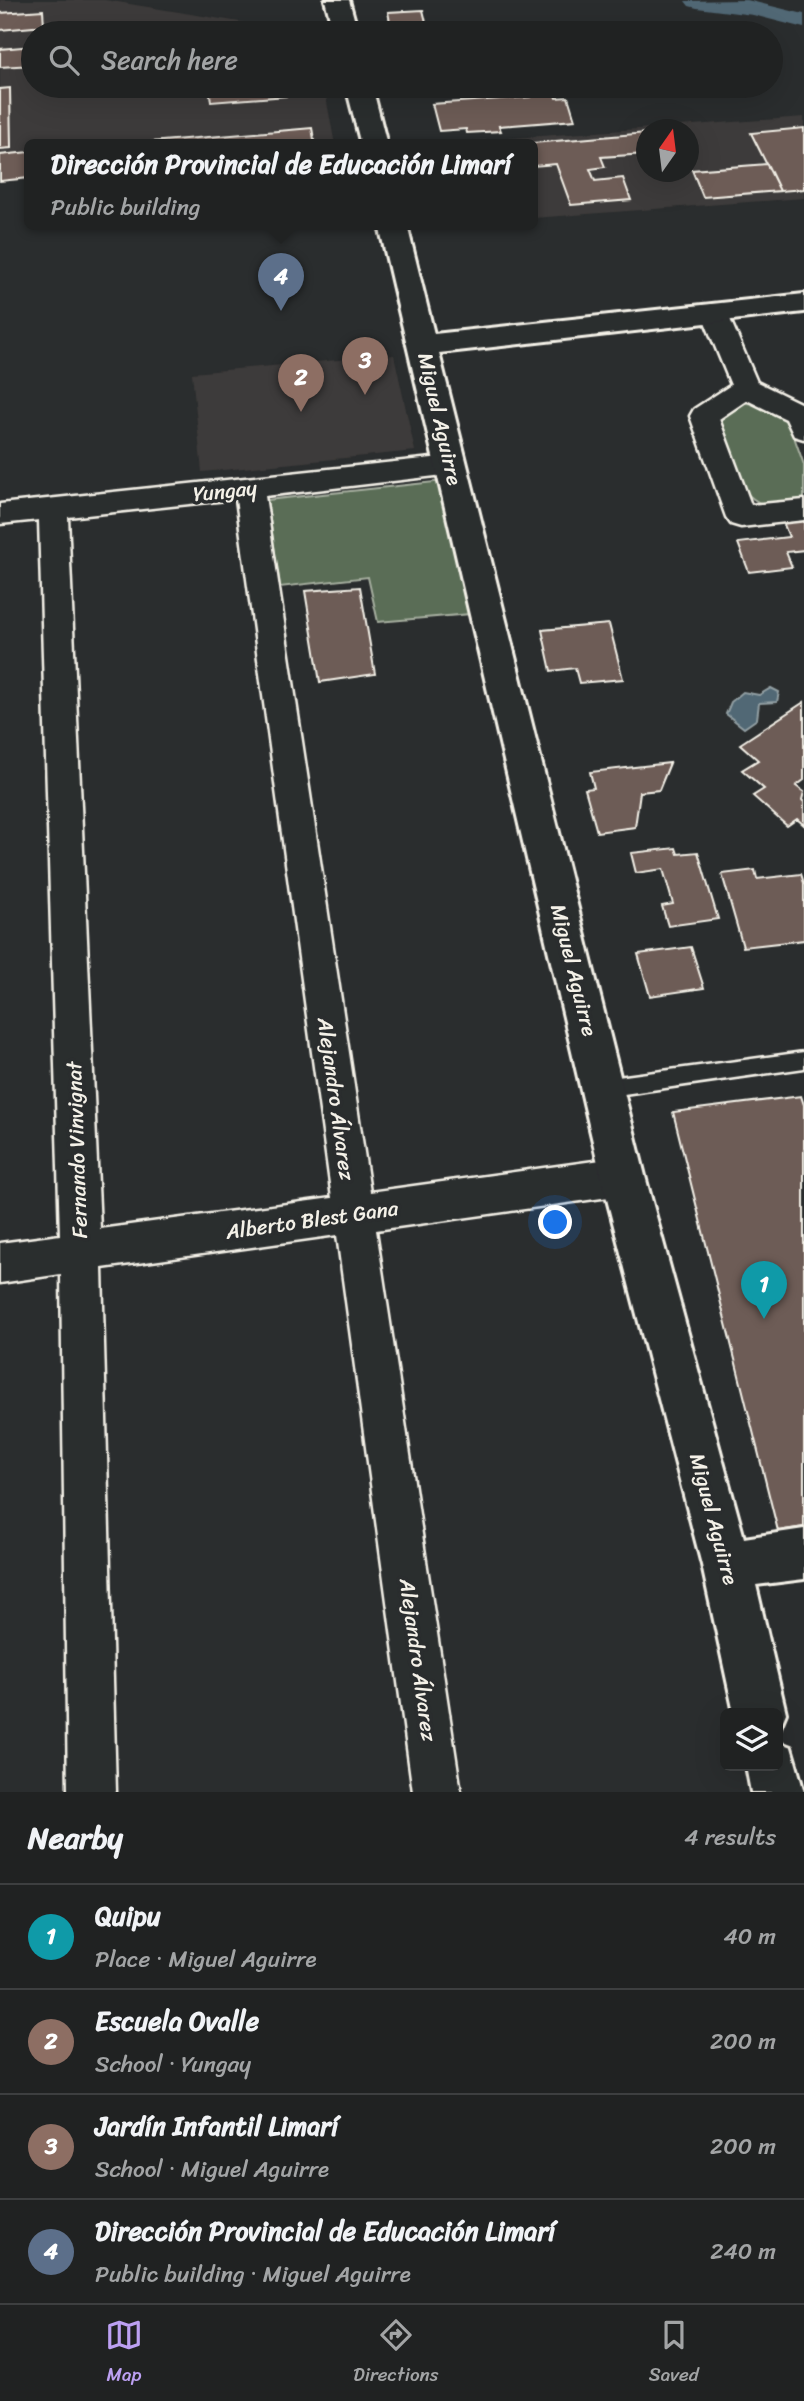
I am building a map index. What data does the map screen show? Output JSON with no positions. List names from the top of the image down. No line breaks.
{"streets":{"street":["Miguel Aguirre","Yungay","Alejandro Álvarez","Fernando Vinvignat","Alberto Blest Gana"]},"crossings":[["Miguel Aguirre","Yungay"],["Miguel Aguirre","Alberto Blest Gana"],["Yungay","Alejandro Álvarez"],["Yungay","Fernando Vinvignat"],["Alejandro Álvarez","Alberto Blest Gana"],["Fernando Vinvignat","Alberto Blest Gana"]],"north":"top","page":{"search":"Search here","popup":["Dirección Provincial de Educación Limarí","Public building"],"pins":["4","3","2","1"],"heading":["Nearby","4 results"],"list":[{"mark":"1","name":"Quipu","note":"Place · Miguel Aguirre","value":"40 m"},{"mark":"2","name":"Escuela Ovalle","note":"School · Yungay","value":"200 m"},{"mark":"3","name":"Jardín Infantil Limarí","note":"School · Miguel Aguirre","value":"200 m"},{"mark":"4","name":"Dirección Provincial de Educación Limarí","note":"Public building · Miguel Aguirre","value":"240 m"}],"nav":["Map","Directions","Saved"]}}
